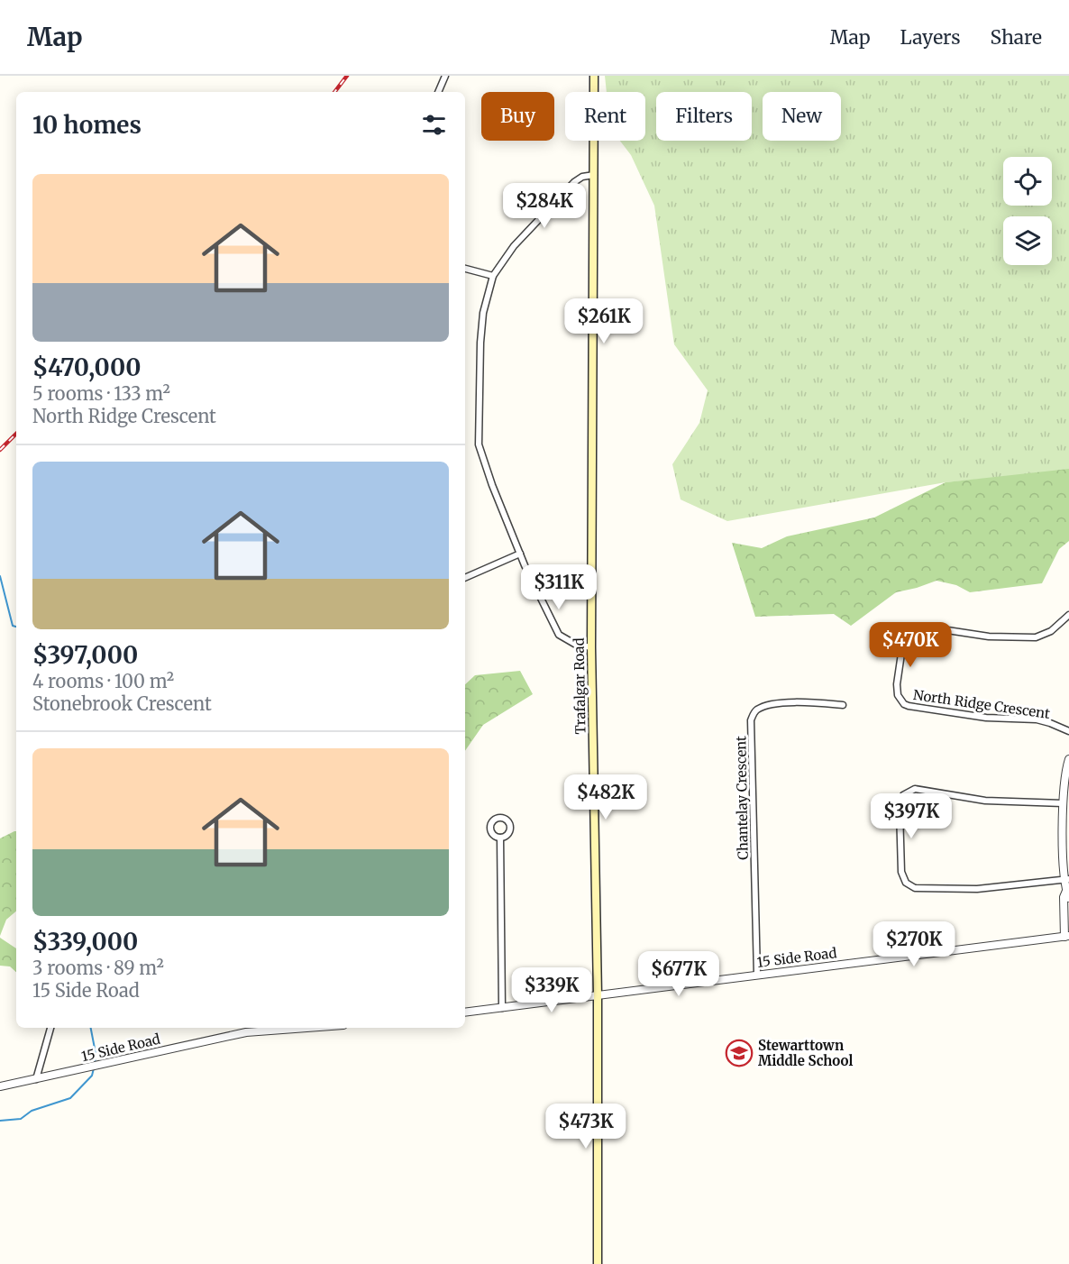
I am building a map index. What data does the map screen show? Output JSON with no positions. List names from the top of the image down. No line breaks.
{"streets":{"main road":["Trafalgar Road"],"street":["North Ridge Crescent","Chantelay Crescent","15 Side Road"]},"crossings":[["Trafalgar Road","15 Side Road"],["Chantelay Crescent","15 Side Road"]],"places":{"school or university":["Stewarttown Middle School"]},"page":{"header":"Map","nav":["Map","Layers","Share"],"chip":["Buy","Rent","Filters","New"],"heading":"10 homes","list":[{"name":"$470,000","note":"5 rooms · 133 m² · North Ridge Crescent"},{"name":"$397,000","note":"4 rooms · 100 m² · Stonebrook Crescent"},{"name":"$339,000","note":"3 rooms · 89 m² · 15 Side Road"}],"price":["$284K","$261K","$311K","$470K","$482K","$397K","$270K","$677K","$339K","$473K"]}}
